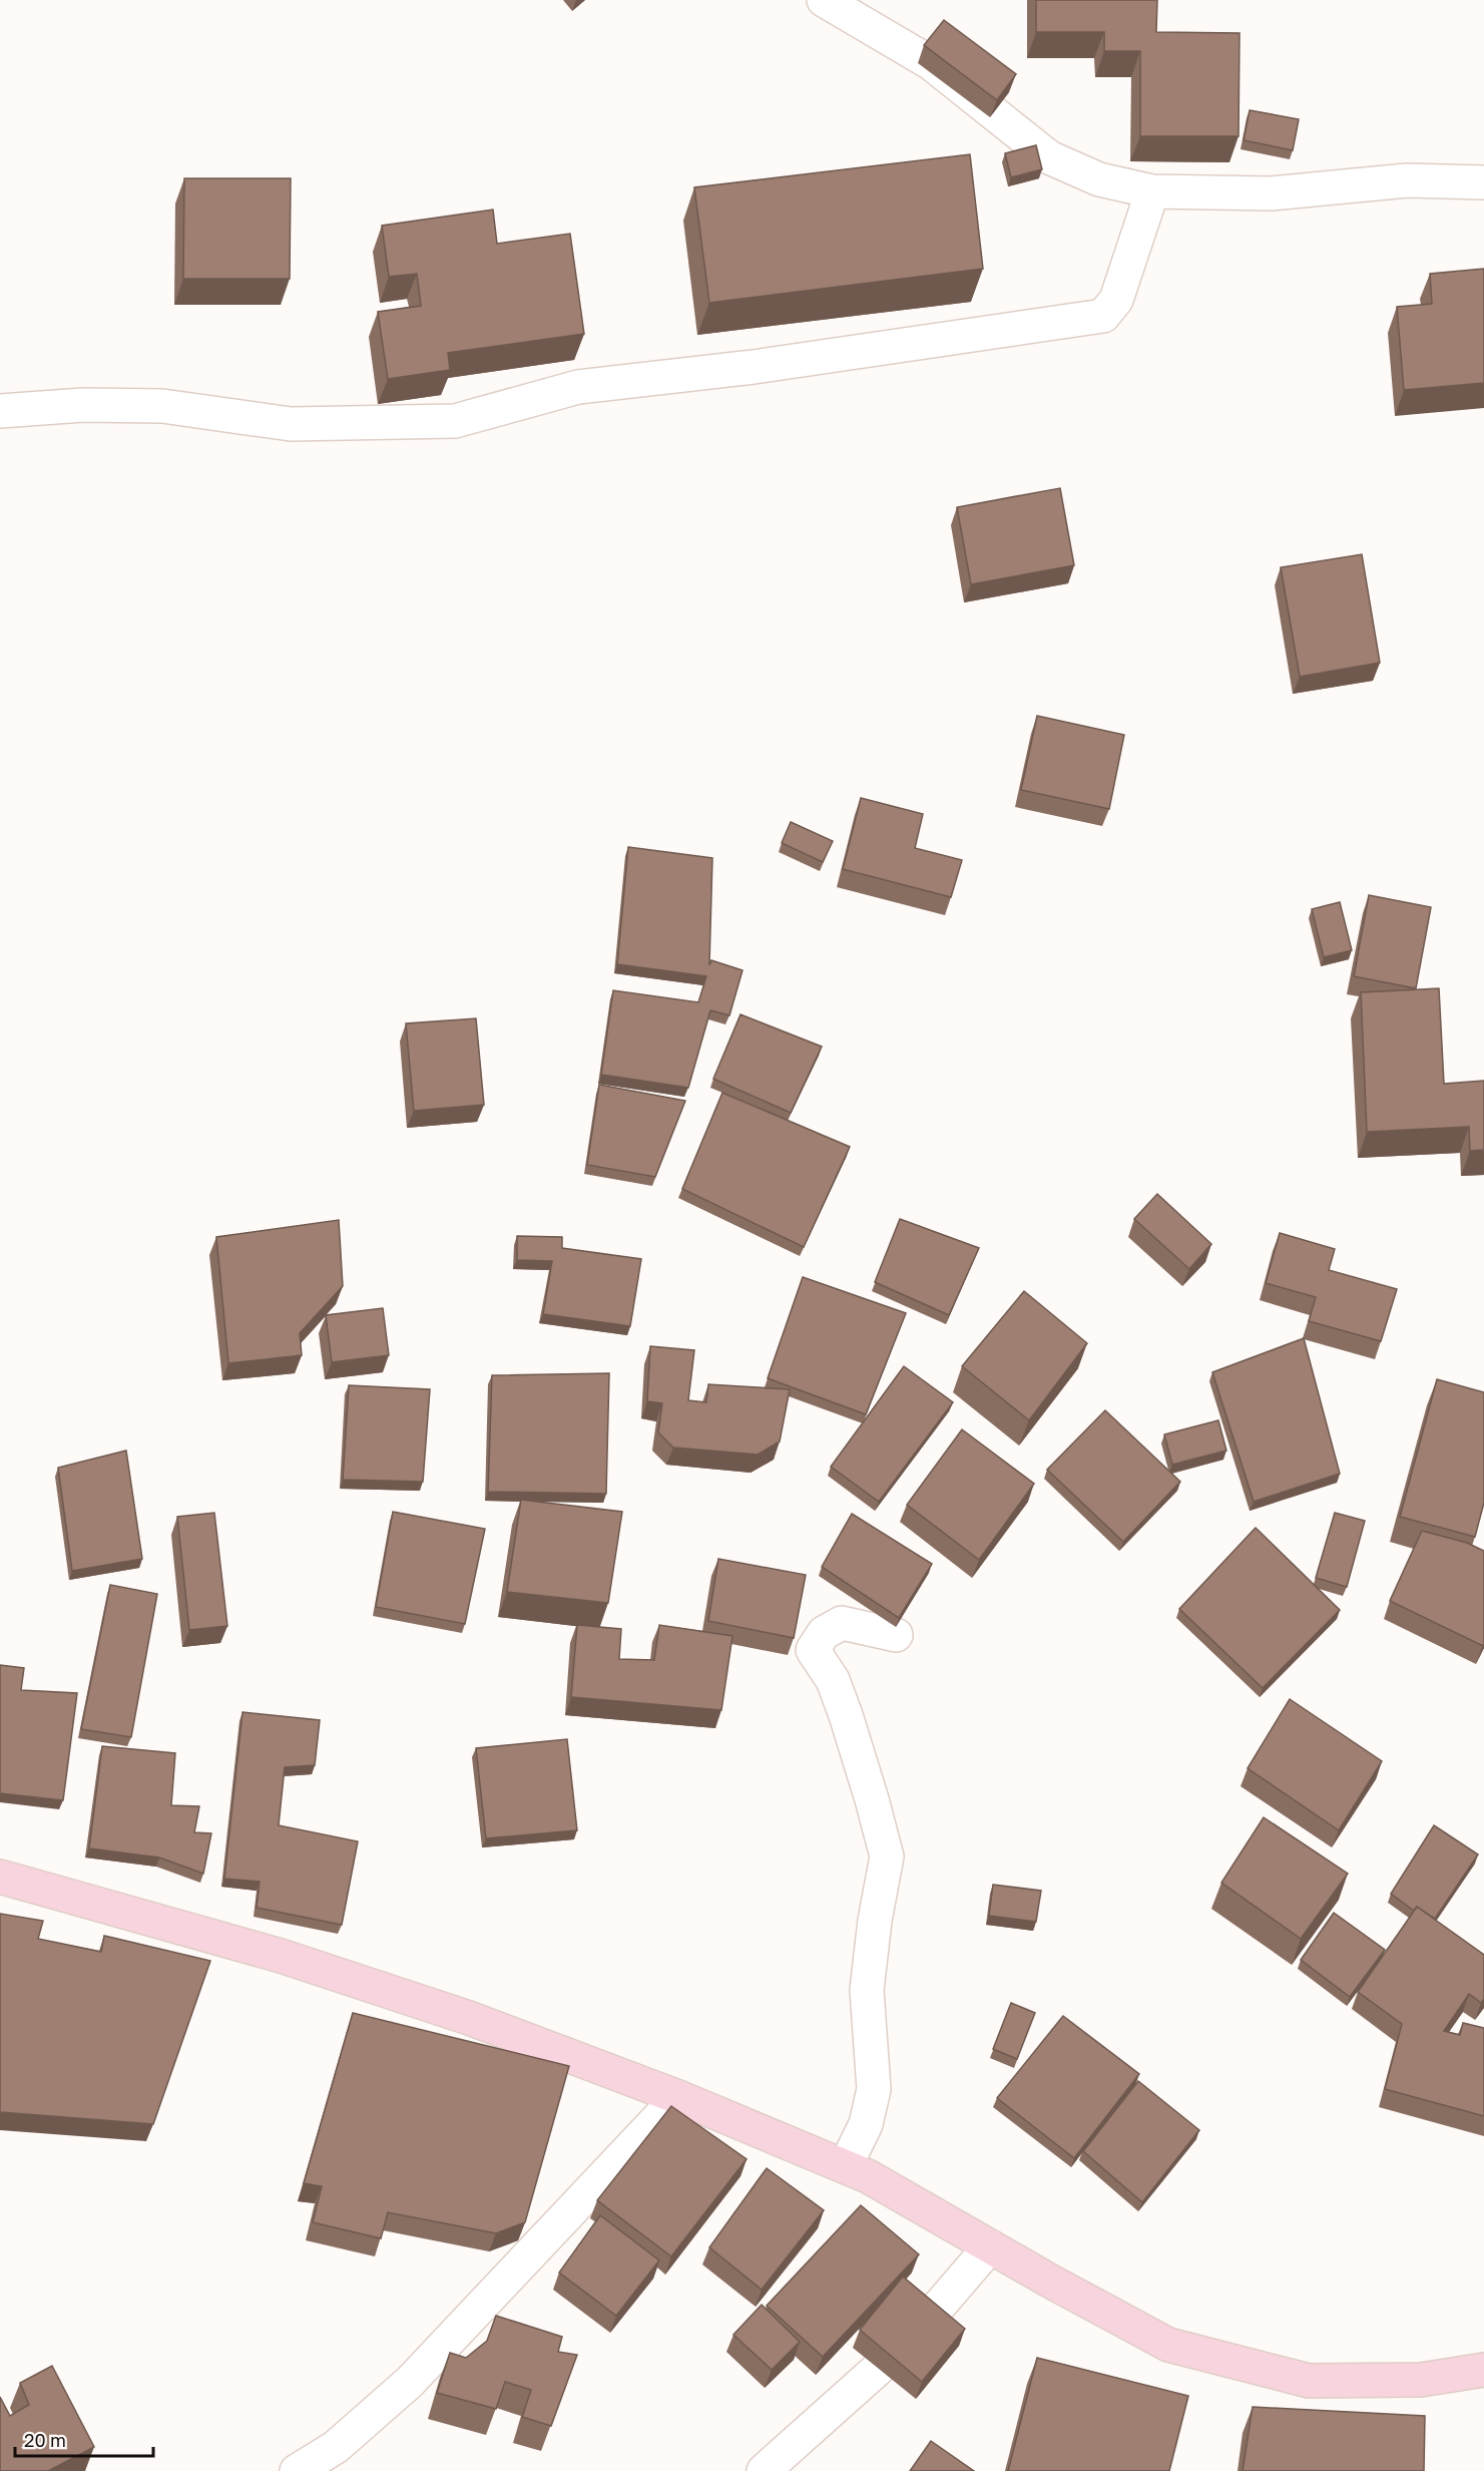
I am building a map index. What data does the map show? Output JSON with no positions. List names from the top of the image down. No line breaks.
{"scale_bar":"20 m"}
